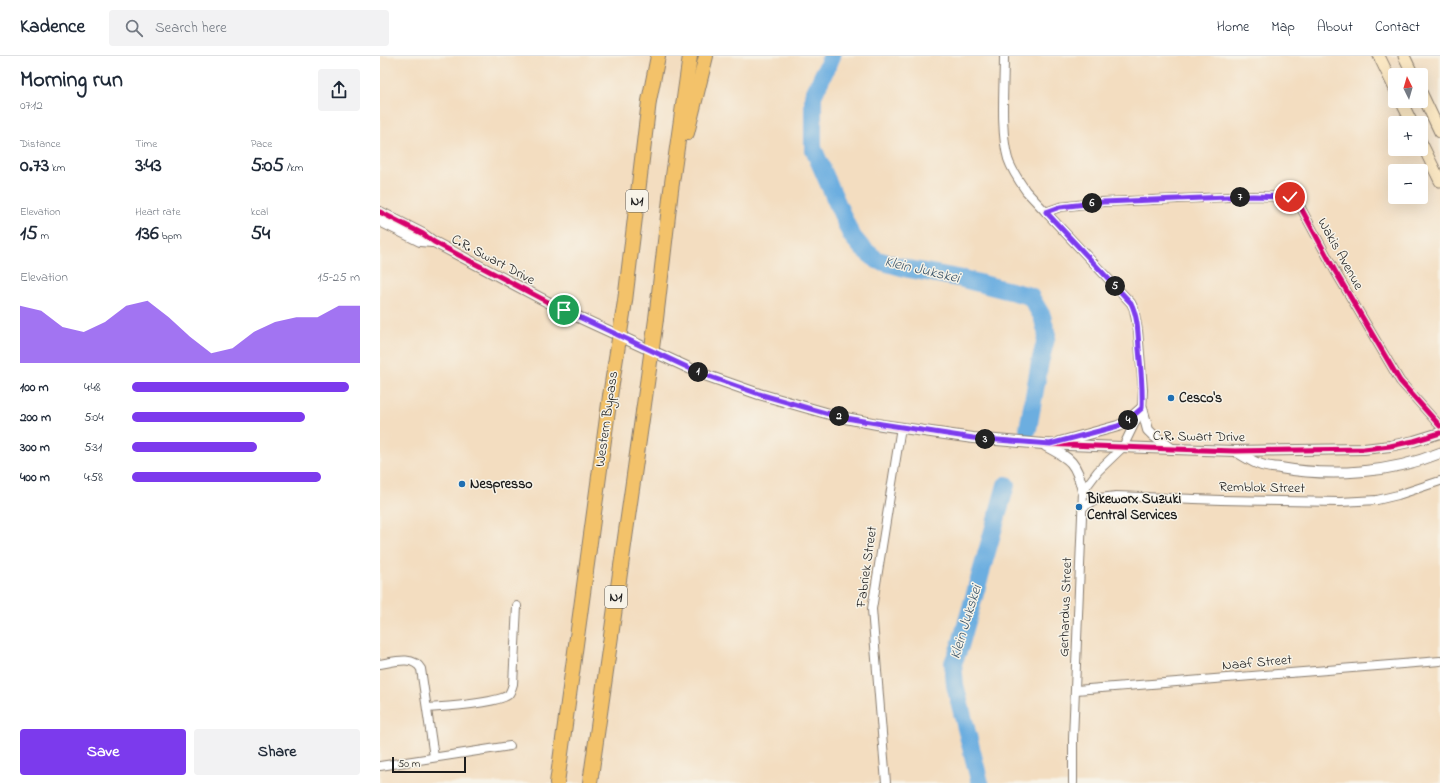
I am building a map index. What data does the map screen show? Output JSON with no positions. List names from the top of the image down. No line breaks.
{"streets":{"highway":["N1","Western Bypass"],"street":["Wakis Avenue","C.R. Swart Drive","Remblok Street","Fabriek Street","Gerhardus Street","Naaf Street"]},"crossings":[["C.R. Swart Drive","Fabriek Street"],["Remblok Street","Gerhardus Street"],["Gerhardus Street","Naaf Street"]],"water":["Klein Jukskei"],"places":["Cesco's","Nespresso","Bikeworx Suzuki Central Services"],"scale_bar":"50 m","north":"top","page":{"header":"Kadence","search":"Search here","nav":["Home","Map","About","Contact"],"heading":["Morning run","07:12"],"map_buttons":["+","−"],"stats":[["Distance","0.73 km"],["Time","3:43"],["Pace","5:05 /km"],["Elevation","15 m"],["Heart rate","136 bpm"],["kcal","54"]],"pins":["7","6","5","1","2","4","3"],"chart":["Elevation","15–25 m"],"list":[{"name":"100 m","note":"4:48"},{"name":"200 m","note":"5:04"},{"name":"300 m","note":"5:31"},{"name":"400 m","note":"4:58"}],"buttons":["Save","Share"],"scale":"50 m"}}
